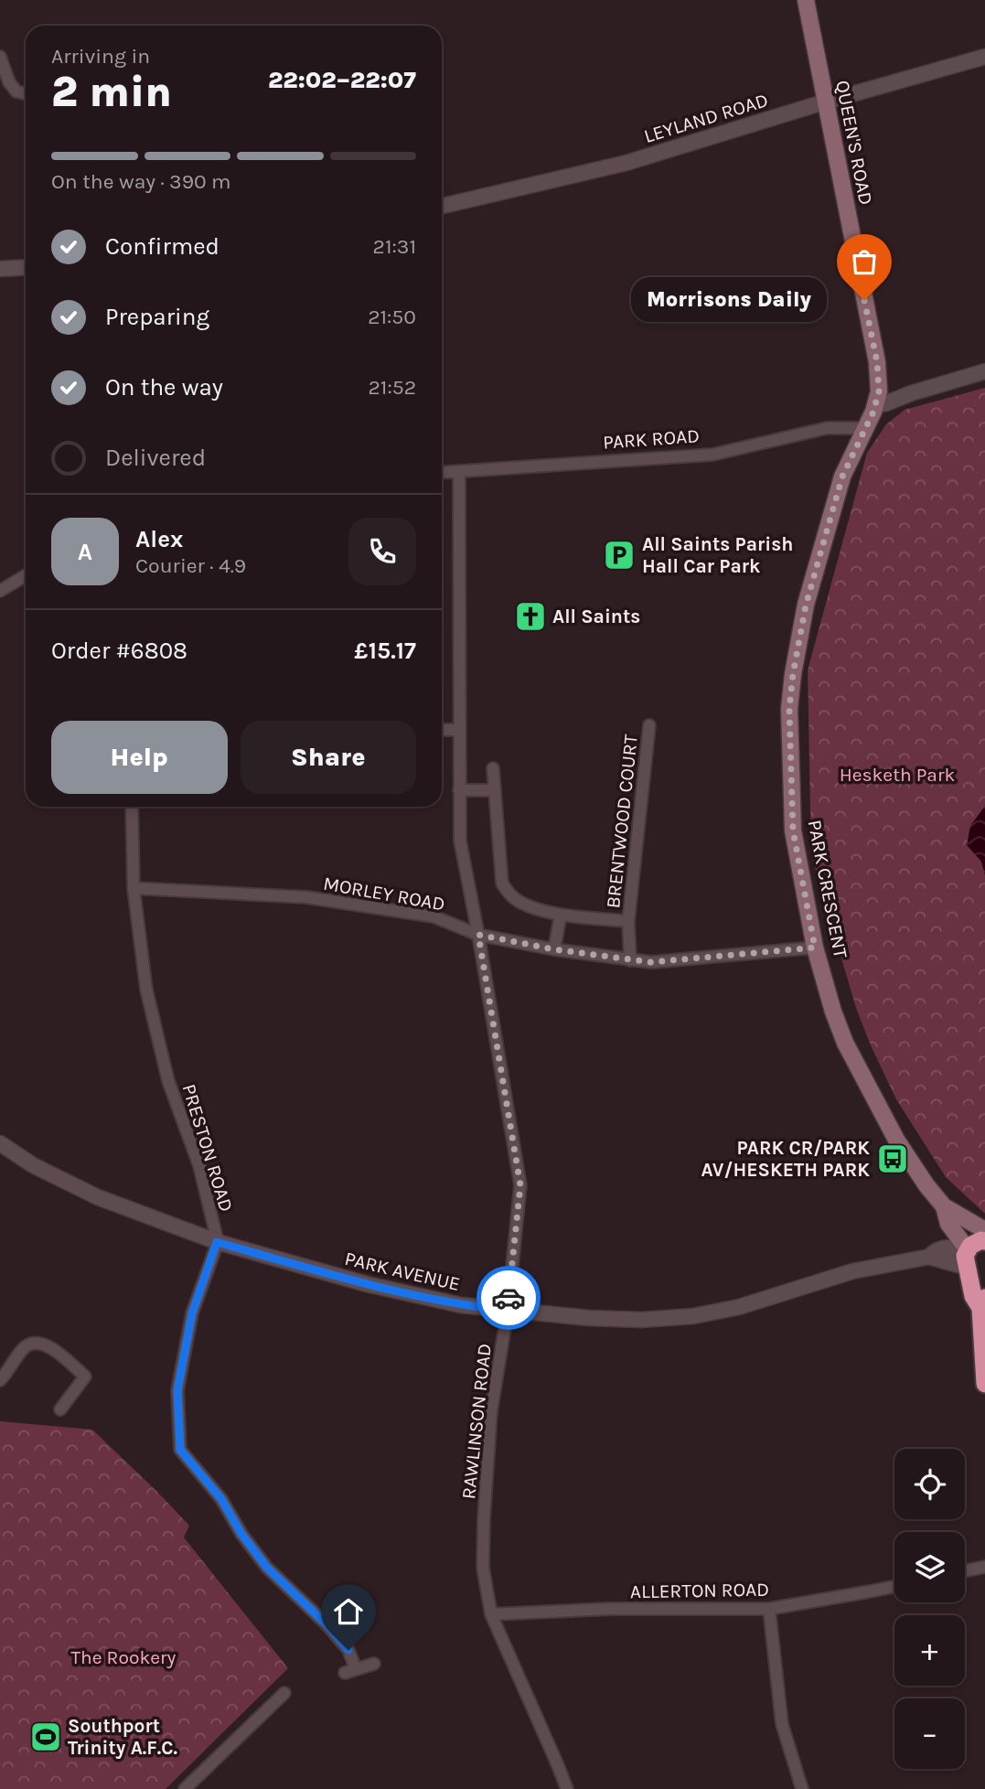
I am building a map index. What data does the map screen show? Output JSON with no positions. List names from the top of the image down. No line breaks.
{"streets":{"main road":["QUEEN'S ROAD","PARK CRESCENT"],"street":["LEYLAND ROAD","PARK ROAD","BRENTWOOD COURT","MORLEY ROAD","PRESTON ROAD","PARK AVENUE","RAWLINSON ROAD","ALLERTON ROAD"]},"crossings":[["LEYLAND ROAD","QUEEN'S ROAD"],["QUEEN'S ROAD","PARK ROAD"],["QUEEN'S ROAD","PARK CRESCENT"],["PARK ROAD","RAWLINSON ROAD"],["BRENTWOOD COURT","MORLEY ROAD"],["PARK CRESCENT","MORLEY ROAD"],["PARK CRESCENT","PARK AVENUE"],["MORLEY ROAD","PRESTON ROAD"],["MORLEY ROAD","RAWLINSON ROAD"],["PRESTON ROAD","PARK AVENUE"],["PARK AVENUE","RAWLINSON ROAD"],["RAWLINSON ROAD","ALLERTON ROAD"]],"parks":["Hesketh Park","The Rookery"],"places":{"other":["Morrisons Daily"],"parking":["All Saints Parish Hall Car Park"],"church":["All Saints"],"bus stop":["PARK CR/PARK AV/HESKETH PARK"],"sports":["Southport Trinity A.F.C."]},"page":{"heading":["2 min","Arriving in","22:02–22:07"],"panel":["Alex","Courier · 4.9","Order #6808","£15.17"],"bar":"On the way · 390 m","list":[["Confirmed","21:31"],["Preparing","21:50"],["On the way","21:52"],"Delivered"],"bubble":"Morrisons Daily","round":"A","buttons":["Help","Share"],"map_buttons":["+","−"]}}
